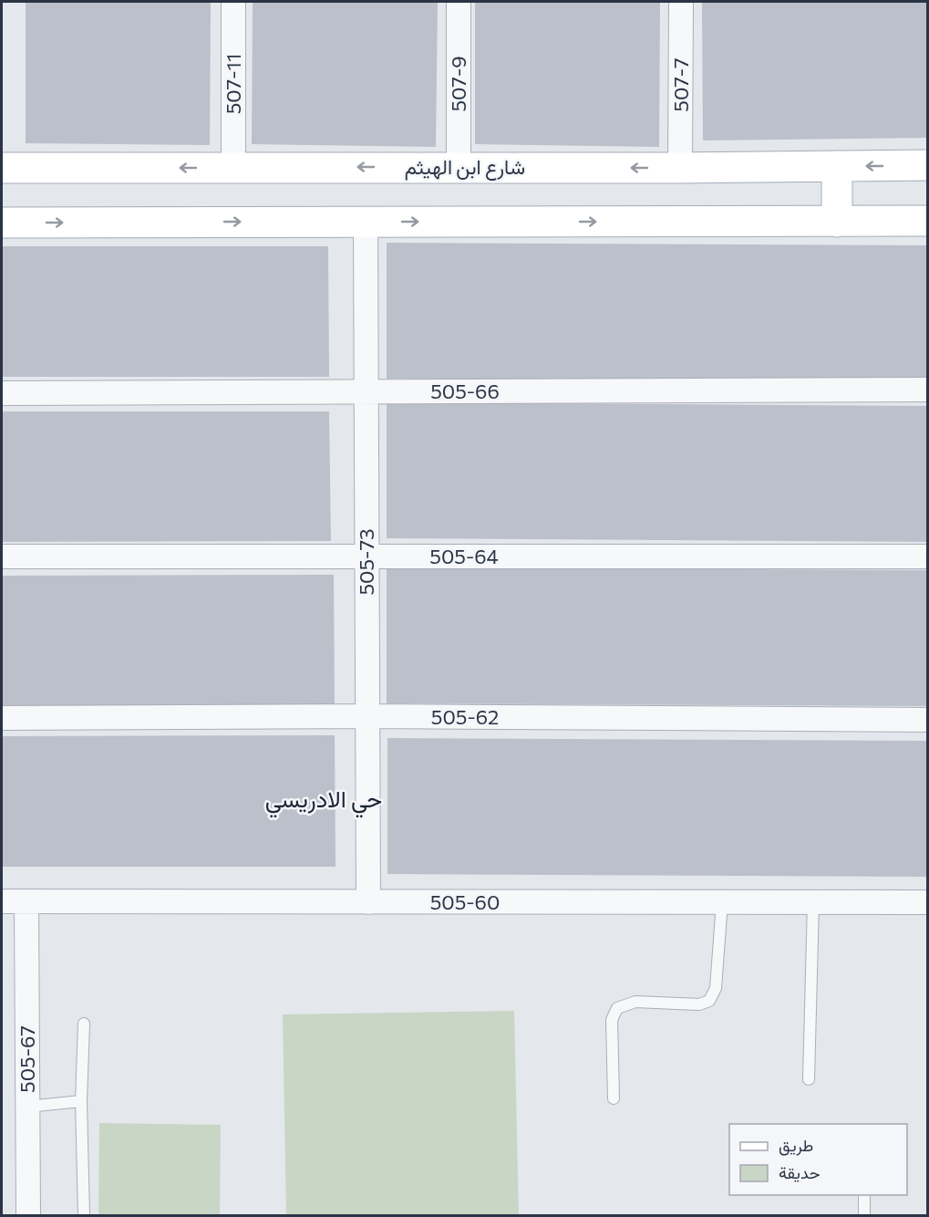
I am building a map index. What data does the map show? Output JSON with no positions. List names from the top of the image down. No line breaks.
{"streets":{"main road":["شارع ابن الهيثم"],"street":["507-11","507-9","507-7","505-66","505-64","505-73","505-62","505-60","505-67"]},"crossings":[["507-11","شارع ابن الهيثم"],["507-9","شارع ابن الهيثم"],["507-7","شارع ابن الهيثم"],["505-66","505-73"],["505-64","505-73"],["505-73","505-62"],["505-73","505-60"],["505-60","505-67"]],"districts":["حي الادريسي"],"legend":["طريق","حديقة"]}
